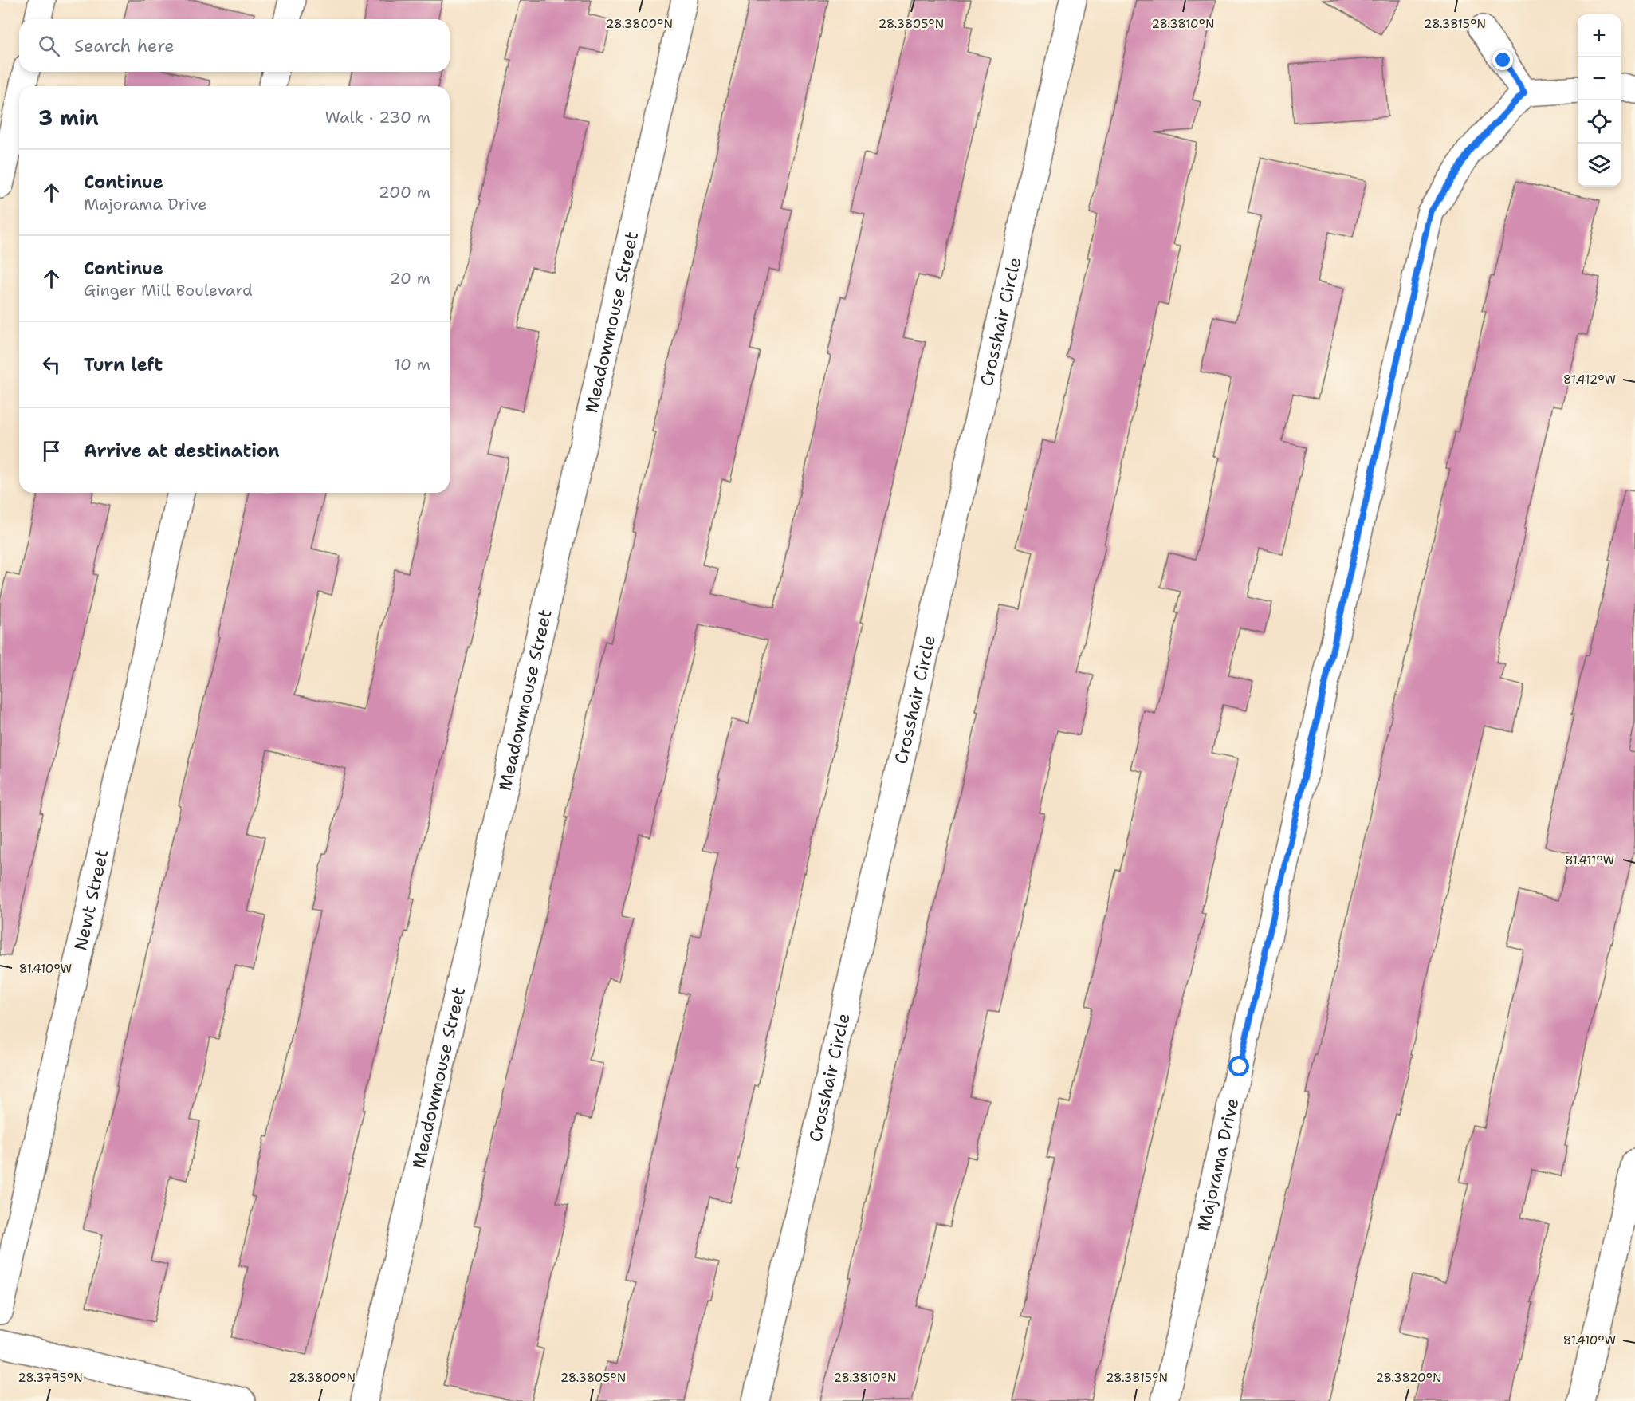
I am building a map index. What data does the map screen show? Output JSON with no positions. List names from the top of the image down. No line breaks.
{"streets":{"street":["Meadowmouse Street","Crosshair Circle","Newt Street","Majorama Drive"]},"page":{"map_buttons":["+","−"],"search":"Search here","heading":["3 min","Walk · 230 m"],"list":[["Continue","Majorama Drive","200 m"],["Continue","Ginger Mill Boulevard","20 m"],["Turn left","10 m"],"Arrive at destination"]},"coordinates":["28.3800°N","28.3805°N","28.3810°N","28.3815°N","81.412°W","81.411°W","81.410°W","28.3795°N","28.3820°N"]}
